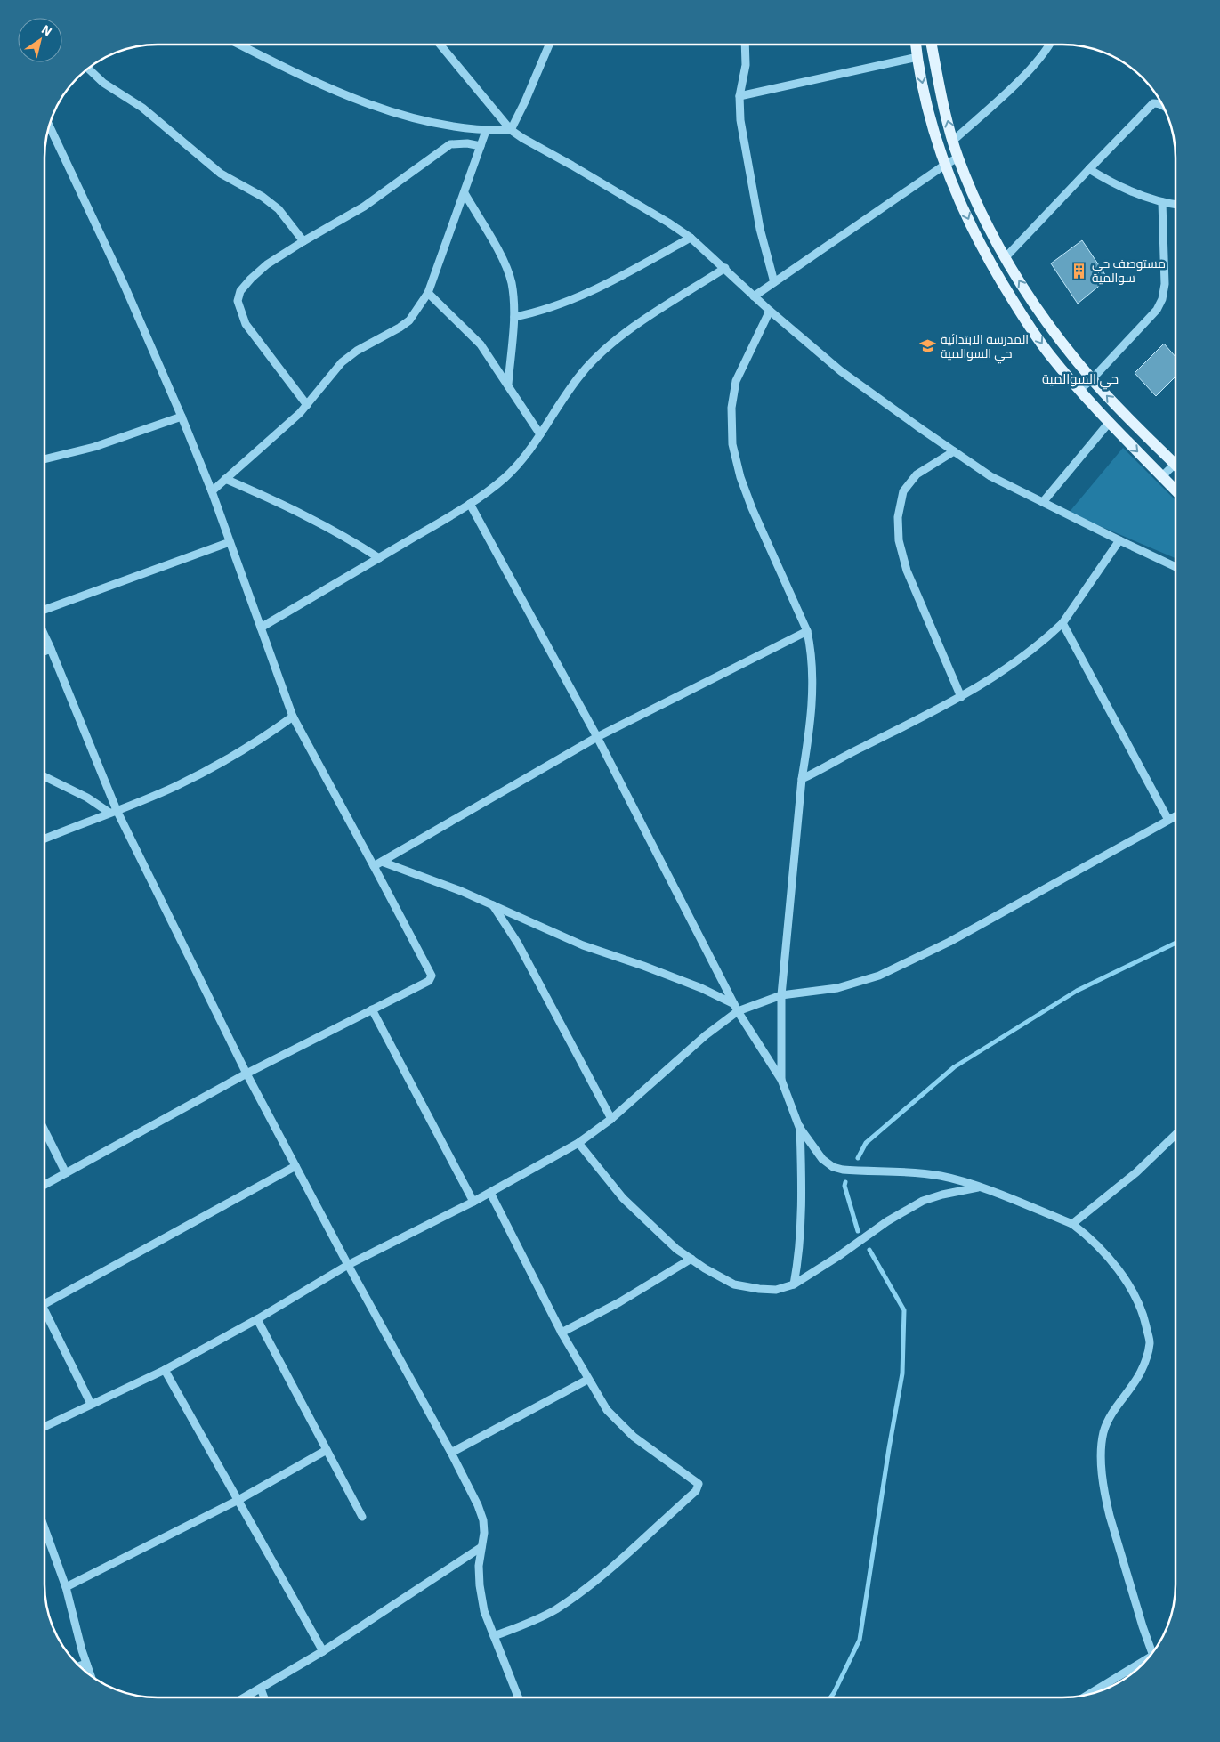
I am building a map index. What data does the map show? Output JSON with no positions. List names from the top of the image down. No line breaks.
{"districts":["حي السوالمية"],"places":{"building":["مستوصف حي سوالمية"],"school or university":["المدرسة الابتدائية حي السوالمية"]},"north":"top right"}
